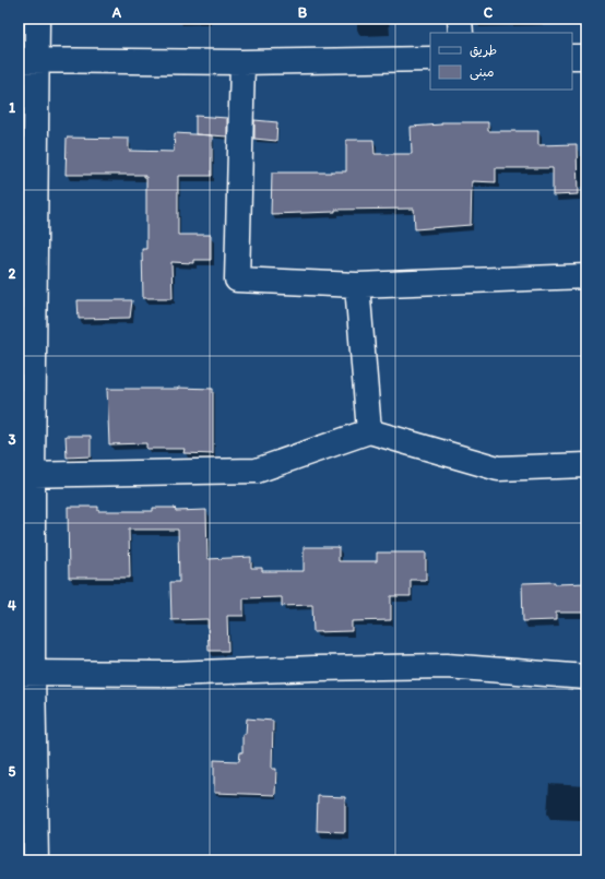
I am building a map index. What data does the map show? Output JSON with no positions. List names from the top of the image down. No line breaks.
{"legend":["طريق","مبنى"],"grid":{"columns":["A","B","C"],"rows":["1","2","3","4","5"]}}
